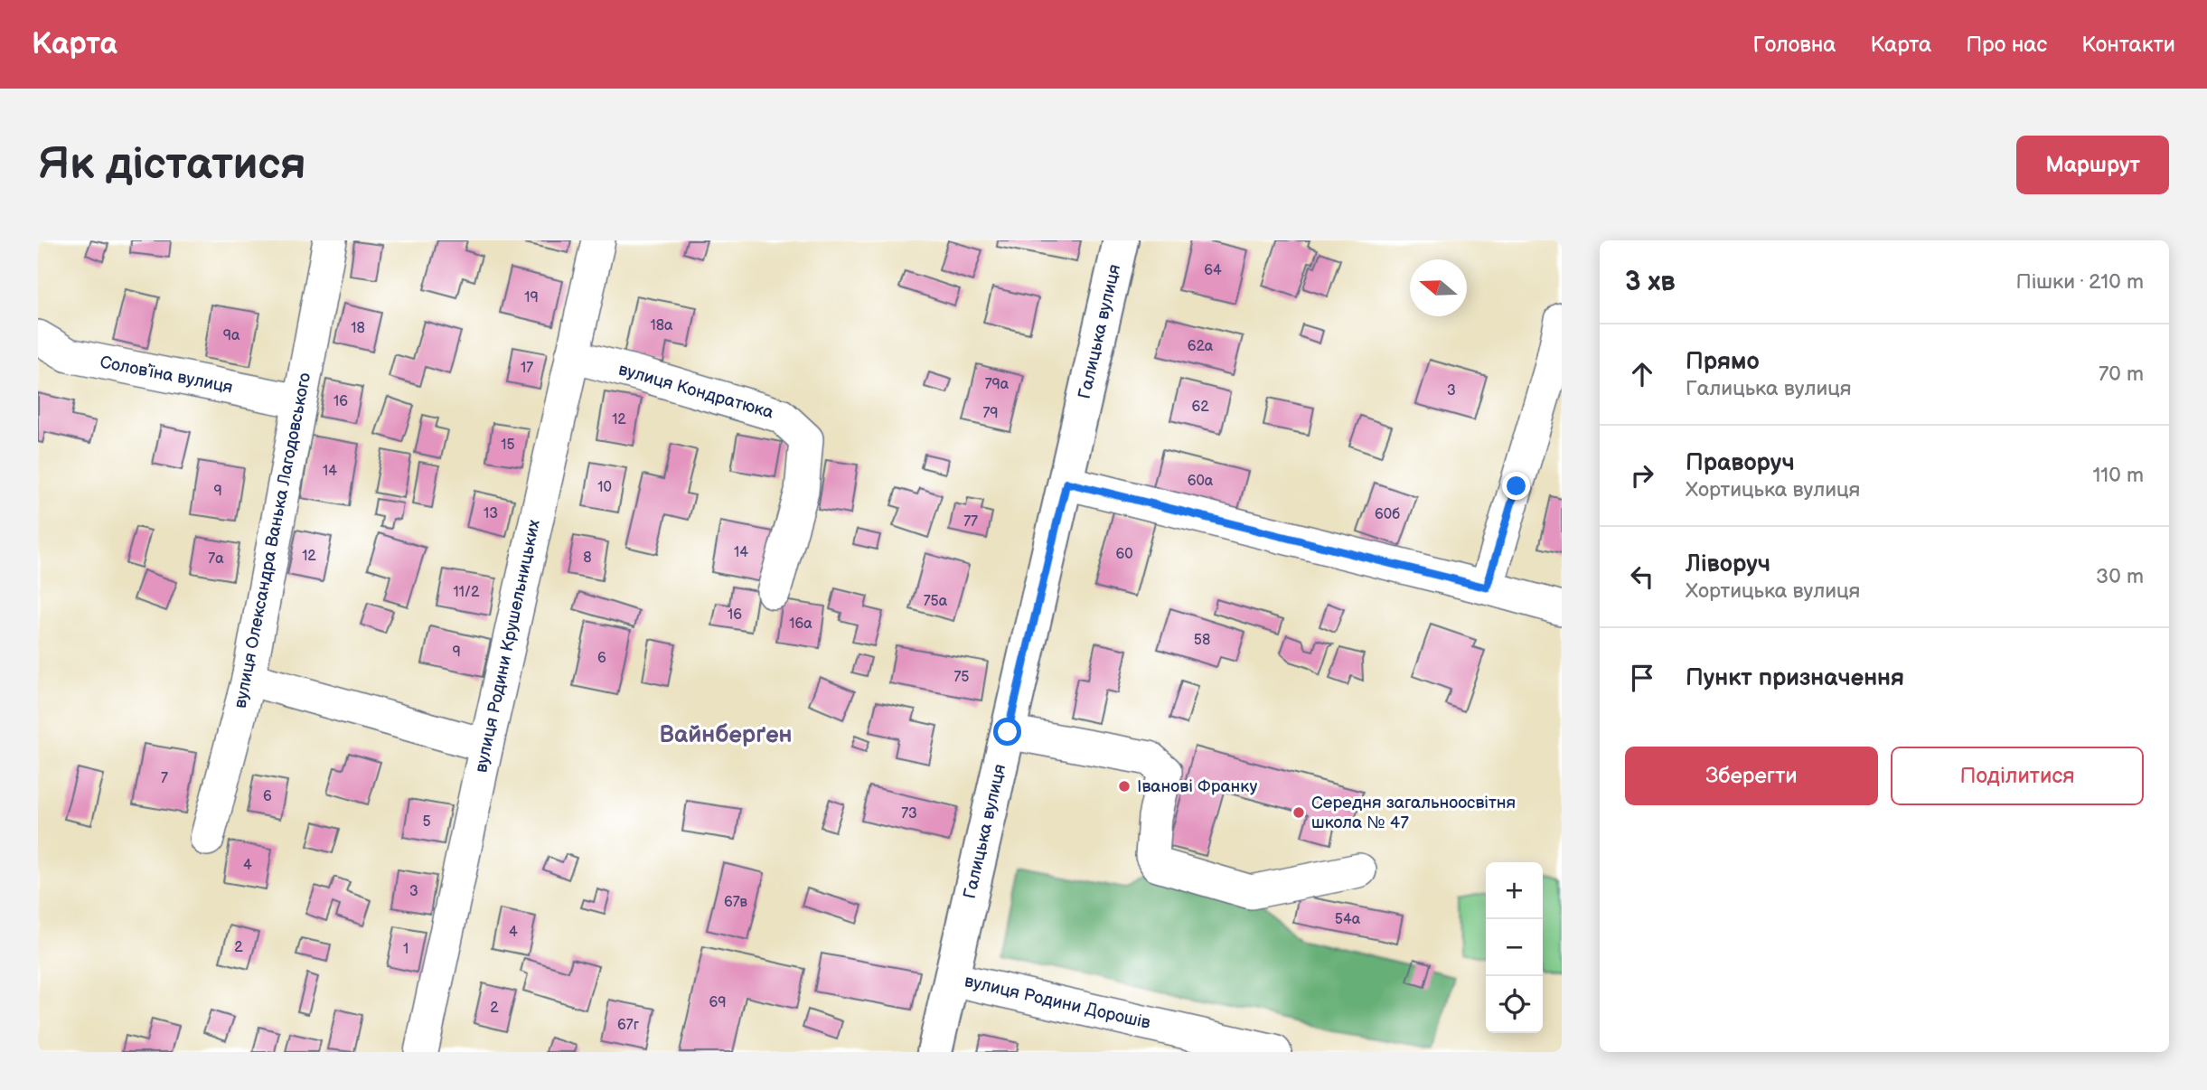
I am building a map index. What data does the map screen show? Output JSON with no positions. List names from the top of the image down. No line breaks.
{"streets":{"main road":["Галицька вулиця"],"street":["Соловʼїна вулиця","вулиця Кондратюка","вулиця Олександра Ванька Лагодовського","вулиця Родини Крушельницьких","вулиця Родини Дорошів"]},"crossings":[["Галицька вулиця","вулиця Родини Дорошів"],["Соловʼїна вулиця","вулиця Олександра Ванька Лагодовського"],["вулиця Кондратюка","вулиця Родини Крушельницьких"]],"districts":["Вайнберґен"],"places":["Іванові Франку","Середня загальноосвітня школа № 47"],"house_numbers":["64","19","18а","18","9а","62а","17","79а","3","16","62","79","12","15","14","60а","10","9","13","60б","77","14","60","12","8","7а","11/2","75а","16","16а","58","9","6","75","7","6","73","5","4","3","67в","54а","4","2","1","69","2","67г"],"north":"left","page":{"header":"Карта","nav":["Головна","Карта","Про нас","Контакти"],"buttons":["Маршрут",["Зберегти","Поділитися"]],"title":"Як дістатися","heading":["3 хв","Пішки · 210 m"],"list":[["Прямо","Галицька вулиця","70 m"],["Праворуч","Хортицька вулиця","110 m"],["Ліворуч","Хортицька вулиця","30 m"],"Пункт призначення"],"map_buttons":["+","−"]}}
